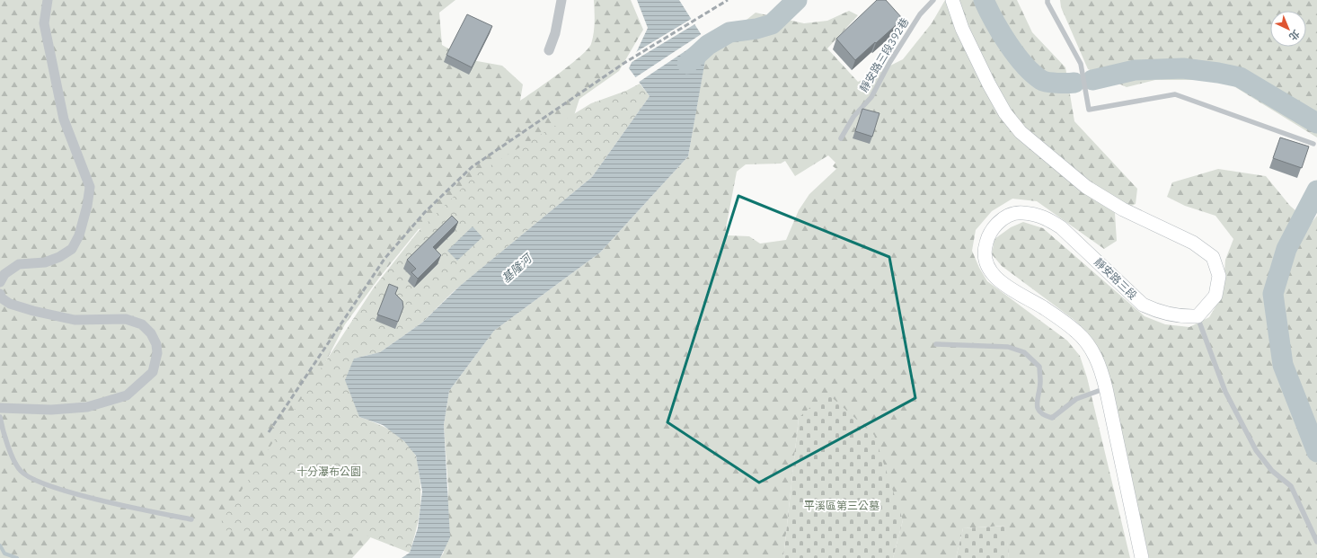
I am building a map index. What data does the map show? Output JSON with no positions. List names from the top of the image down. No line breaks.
{"streets":{"main road":["靜安路三段"],"lane":["靜安路三段392巷"]},"water":["基隆河"],"parks":["十分瀑布公園","平溪區第三公墓"],"north":"bottom right"}
